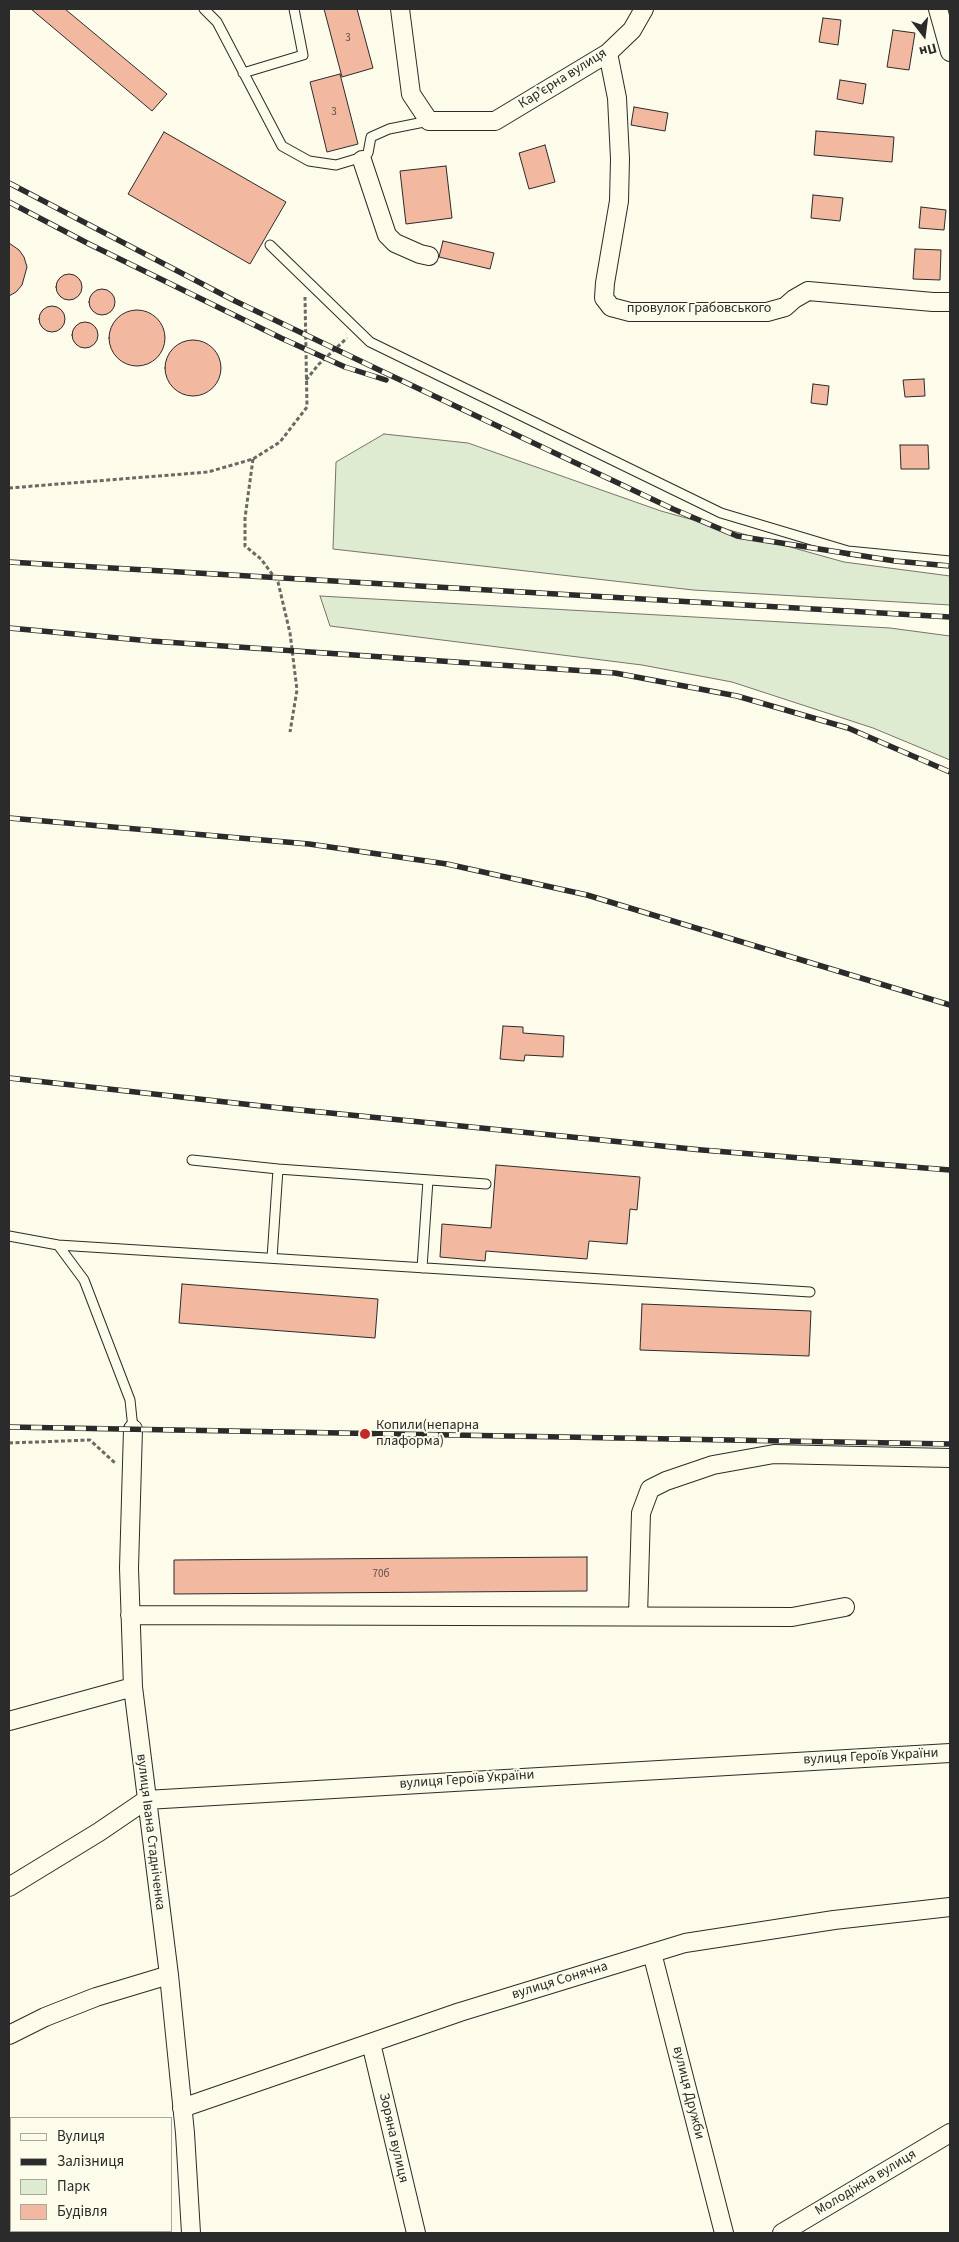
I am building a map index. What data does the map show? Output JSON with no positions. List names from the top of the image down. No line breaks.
{"streets":{"street":["Карʼєрна вулиця","провулок Грабовського","вулиця Героїв України","вулиця Івана Стадніченка","вулиця Сонячна","вулиця Дружби","Зоряна вулиця","Молодіжна вулиця"]},"crossings":[["Карʼєрна вулиця","провулок Грабовського"],["вулиця Героїв України","вулиця Івана Стадніченка"],["вулиця Івана Стадніченка","вулиця Сонячна"],["вулиця Сонячна","вулиця Дружби"],["вулиця Сонячна","Зоряна вулиця"]],"places":["Копили(непарна плаформа)"],"house_numbers":["3","3","70б"],"legend":["Вулиця","Залізниця","Парк","Будівля"],"north":"bottom"}
